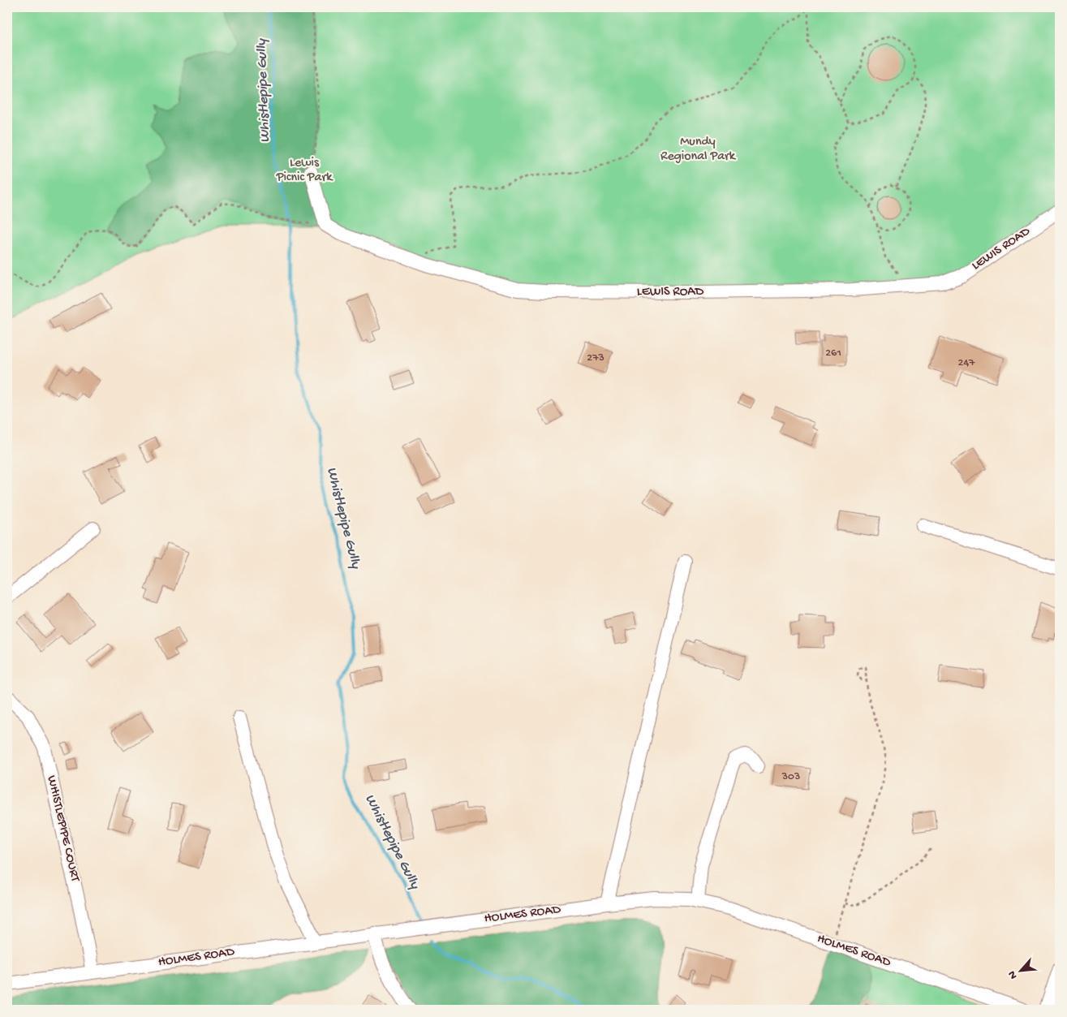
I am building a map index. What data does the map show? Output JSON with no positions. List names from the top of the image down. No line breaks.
{"streets":{"street":["LEWIS ROAD","WHISTLEPIPE COURT","HOLMES ROAD"]},"crossings":[["WHISTLEPIPE COURT","HOLMES ROAD"]],"water":["Whistlepipe Gully"],"parks":["Mundy Regional Park","Lewis Picnic Park"],"house_numbers":["261","273","247","303"],"north":"bottom left"}
